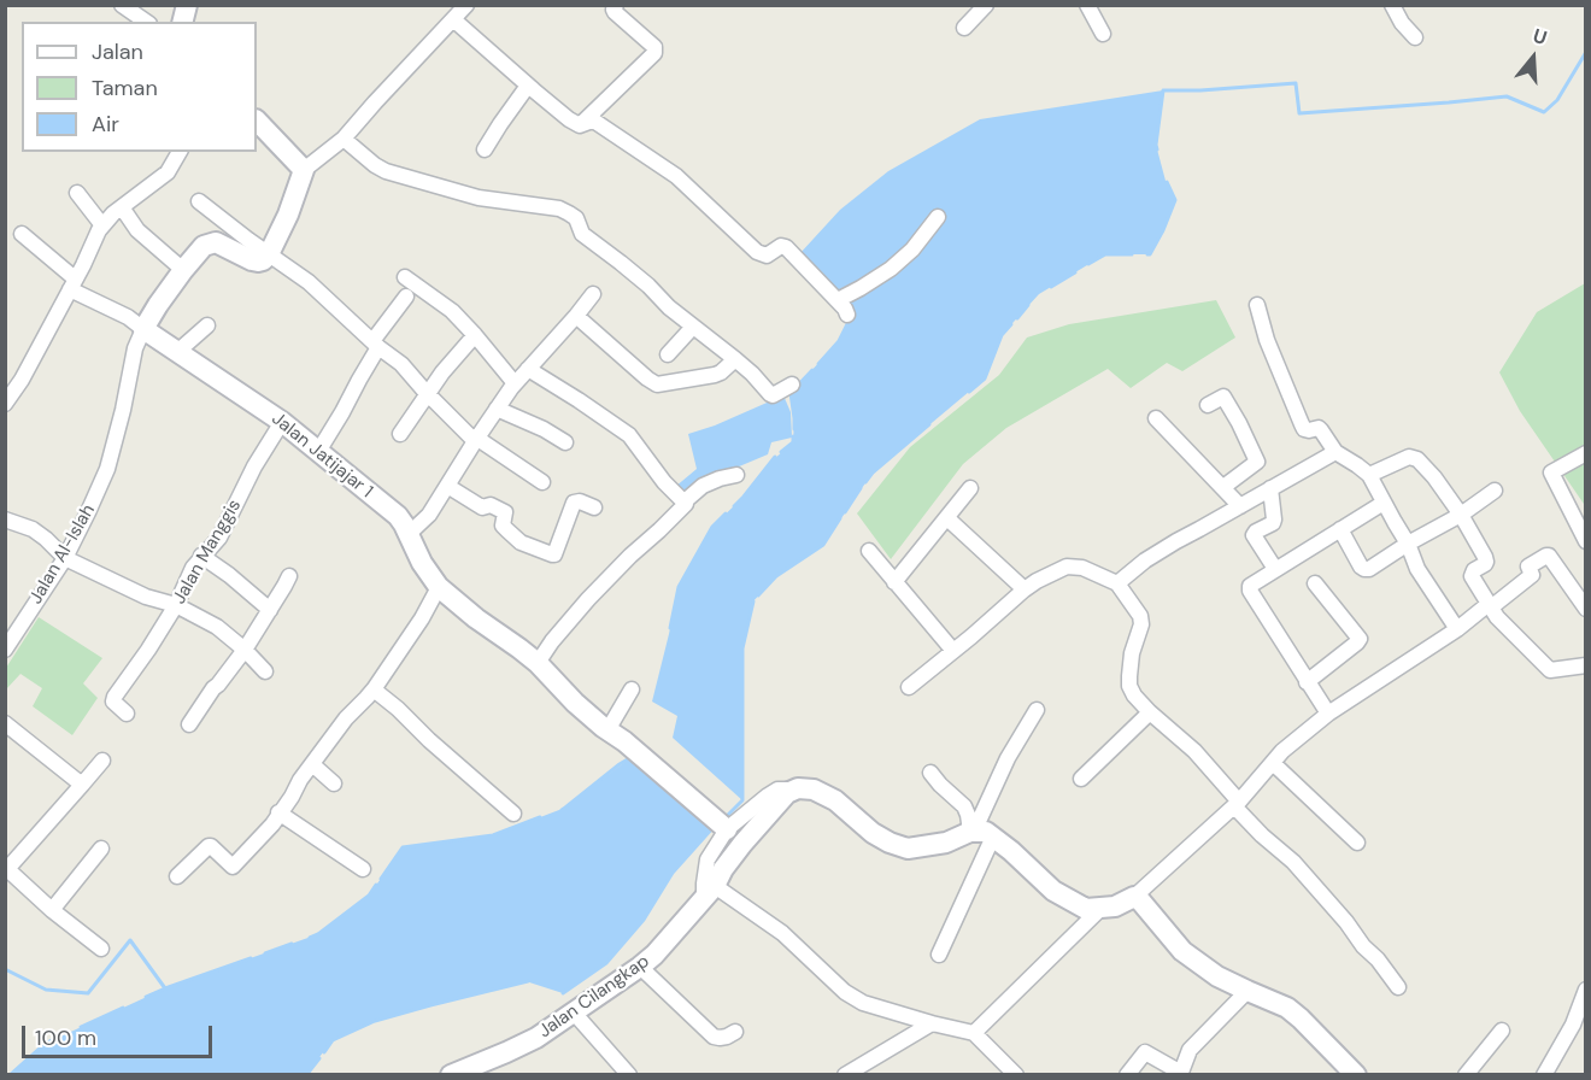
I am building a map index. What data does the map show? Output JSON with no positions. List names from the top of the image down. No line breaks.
{"streets":{"street":["Jalan Jatijajar 1","Jalan Manggis","Jalan Al-Islah","Jalan Cilangkap"]},"crossings":[["Jalan Jatijajar 1","Jalan Manggis"],["Jalan Jatijajar 1","Jalan Al-Islah"]],"legend":["Jalan","Taman","Air"],"scale_bar":"100 m","north":"top"}
